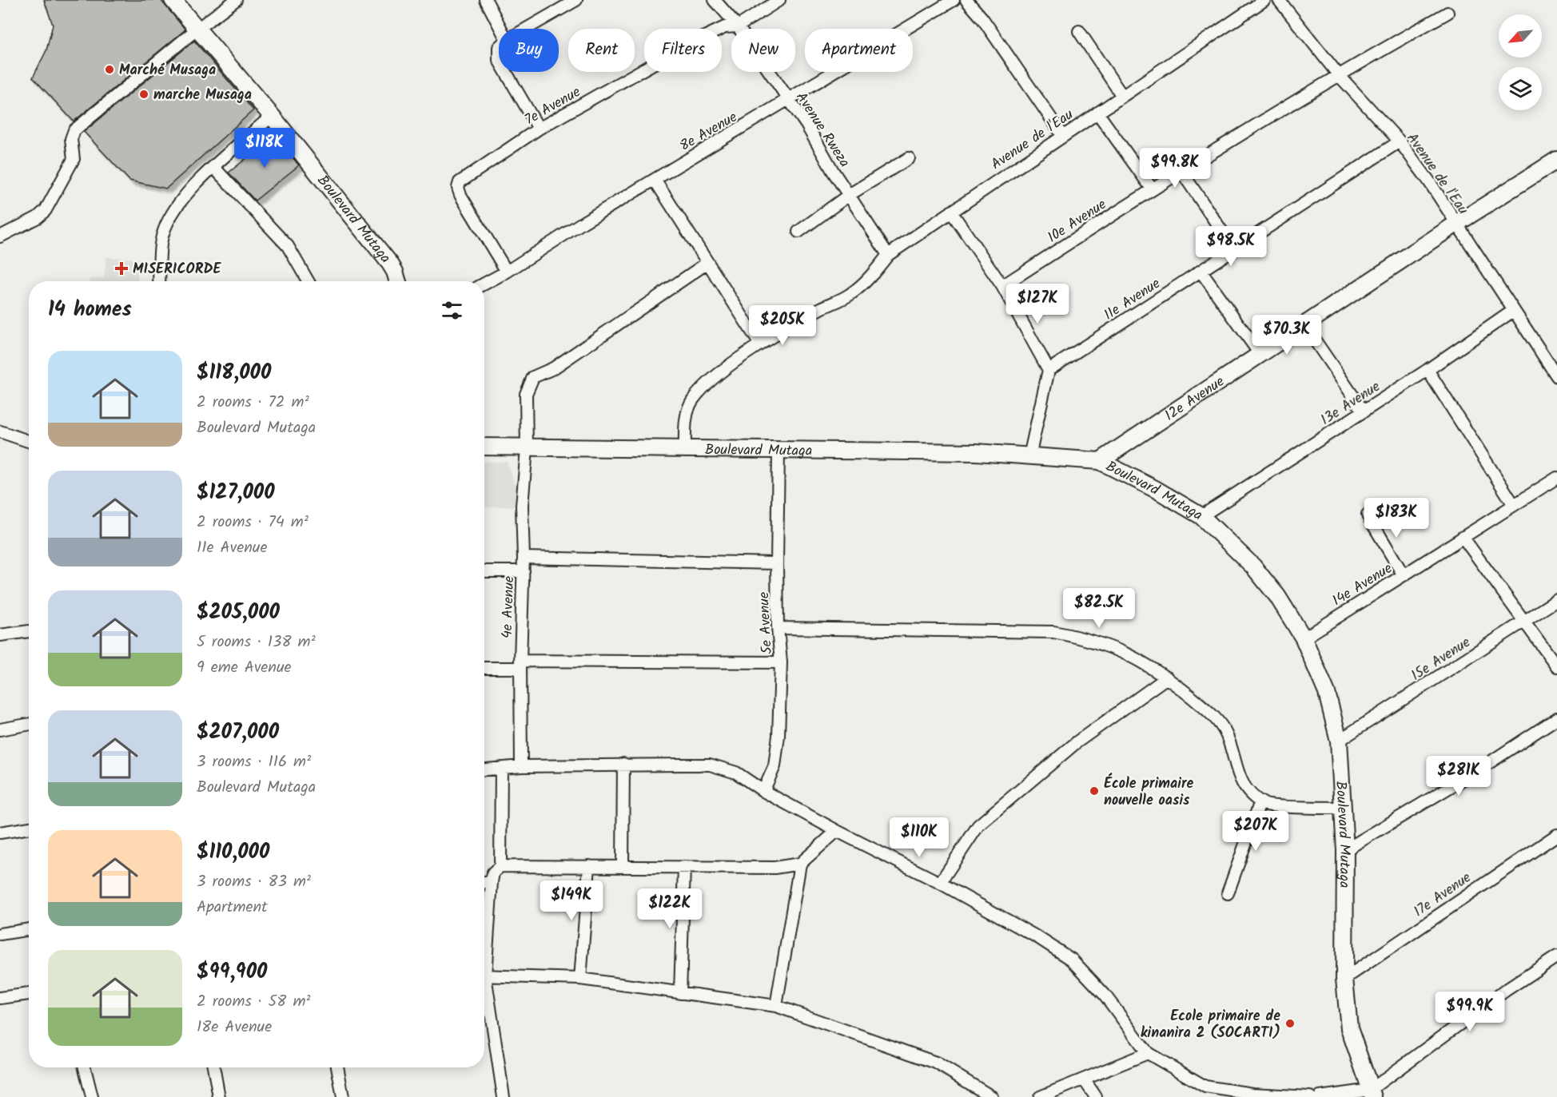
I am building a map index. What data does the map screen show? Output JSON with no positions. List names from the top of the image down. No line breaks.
{"streets":{"street":["7e Avenue","Avenue Rweza","8e Avenue","Avenue de l'Eau","Boulevard Mutaga","10e Avenue","11e Avenue","12e Avenue","13e Avenue","14e Avenue","4e Avenue","5e Avenue","15e Avenue","17e Avenue"]},"crossings":[["7e Avenue","Avenue Rweza"],["7e Avenue","8e Avenue"],["Avenue Rweza","8e Avenue"],["Avenue Rweza","Avenue de l'Eau"],["Avenue de l'Eau","Boulevard Mutaga"],["Avenue de l'Eau","10e Avenue"],["Avenue de l'Eau","11e Avenue"],["Avenue de l'Eau","12e Avenue"],["Avenue de l'Eau","13e Avenue"],["Boulevard Mutaga","12e Avenue"],["Boulevard Mutaga","13e Avenue"],["Boulevard Mutaga","14e Avenue"],["Boulevard Mutaga","4e Avenue"],["Boulevard Mutaga","5e Avenue"],["Boulevard Mutaga","15e Avenue"],["Boulevard Mutaga","17e Avenue"]],"places":{"other":["Marché Musaga","marche Musaga","École primaire nouvelle oasis","Ecole primaire de kinanira 2 (SOCARTI)"],"health":["MISERICORDE"]},"north":"bottom left","page":{"chip":["Buy","Rent","Filters","New","Apartment"],"price":["$118K","$99.8K","$98.5K","$127K","$205K","$70.3K","$183K","$82.5K","$281K","$207K","$110K","$149K","$122K","$99.9K"],"heading":"14 homes","list":[{"name":"$118,000","note":"2 rooms · 72 m² · Boulevard Mutaga"},{"name":"$127,000","note":"2 rooms · 74 m² · 11e Avenue"},{"name":"$205,000","note":"5 rooms · 138 m² · 9 eme Avenue"},{"name":"$207,000","note":"3 rooms · 116 m² · Boulevard Mutaga"},{"name":"$110,000","note":"3 rooms · 83 m² · Apartment"},{"name":"$99,900","note":"2 rooms · 58 m² · 18e Avenue"}]}}
